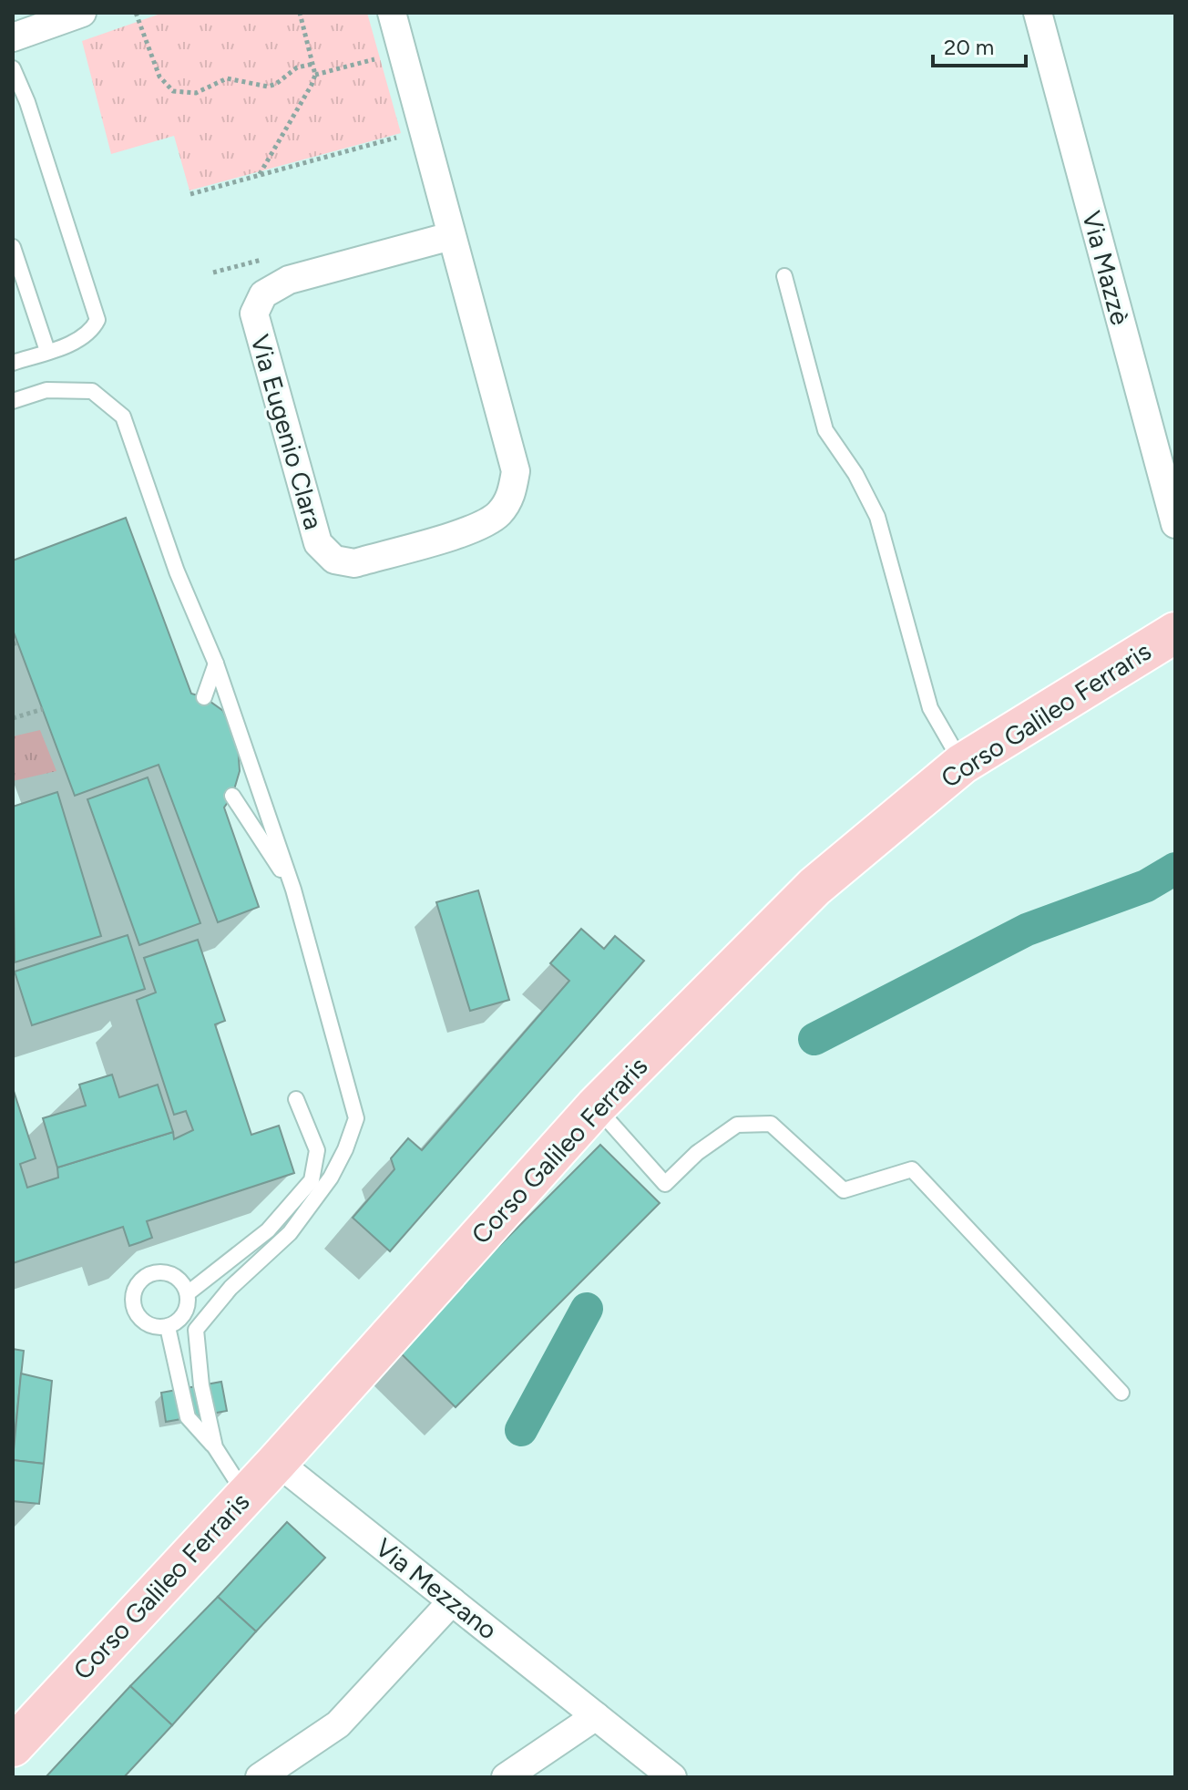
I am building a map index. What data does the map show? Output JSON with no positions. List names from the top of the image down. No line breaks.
{"streets":{"main road":["Corso Galileo Ferraris"],"street":["Via Mazzè","Via Eugenio Clara","Via Mezzano"]},"crossings":[["Corso Galileo Ferraris","Via Mezzano"]],"scale_bar":"20 m"}
